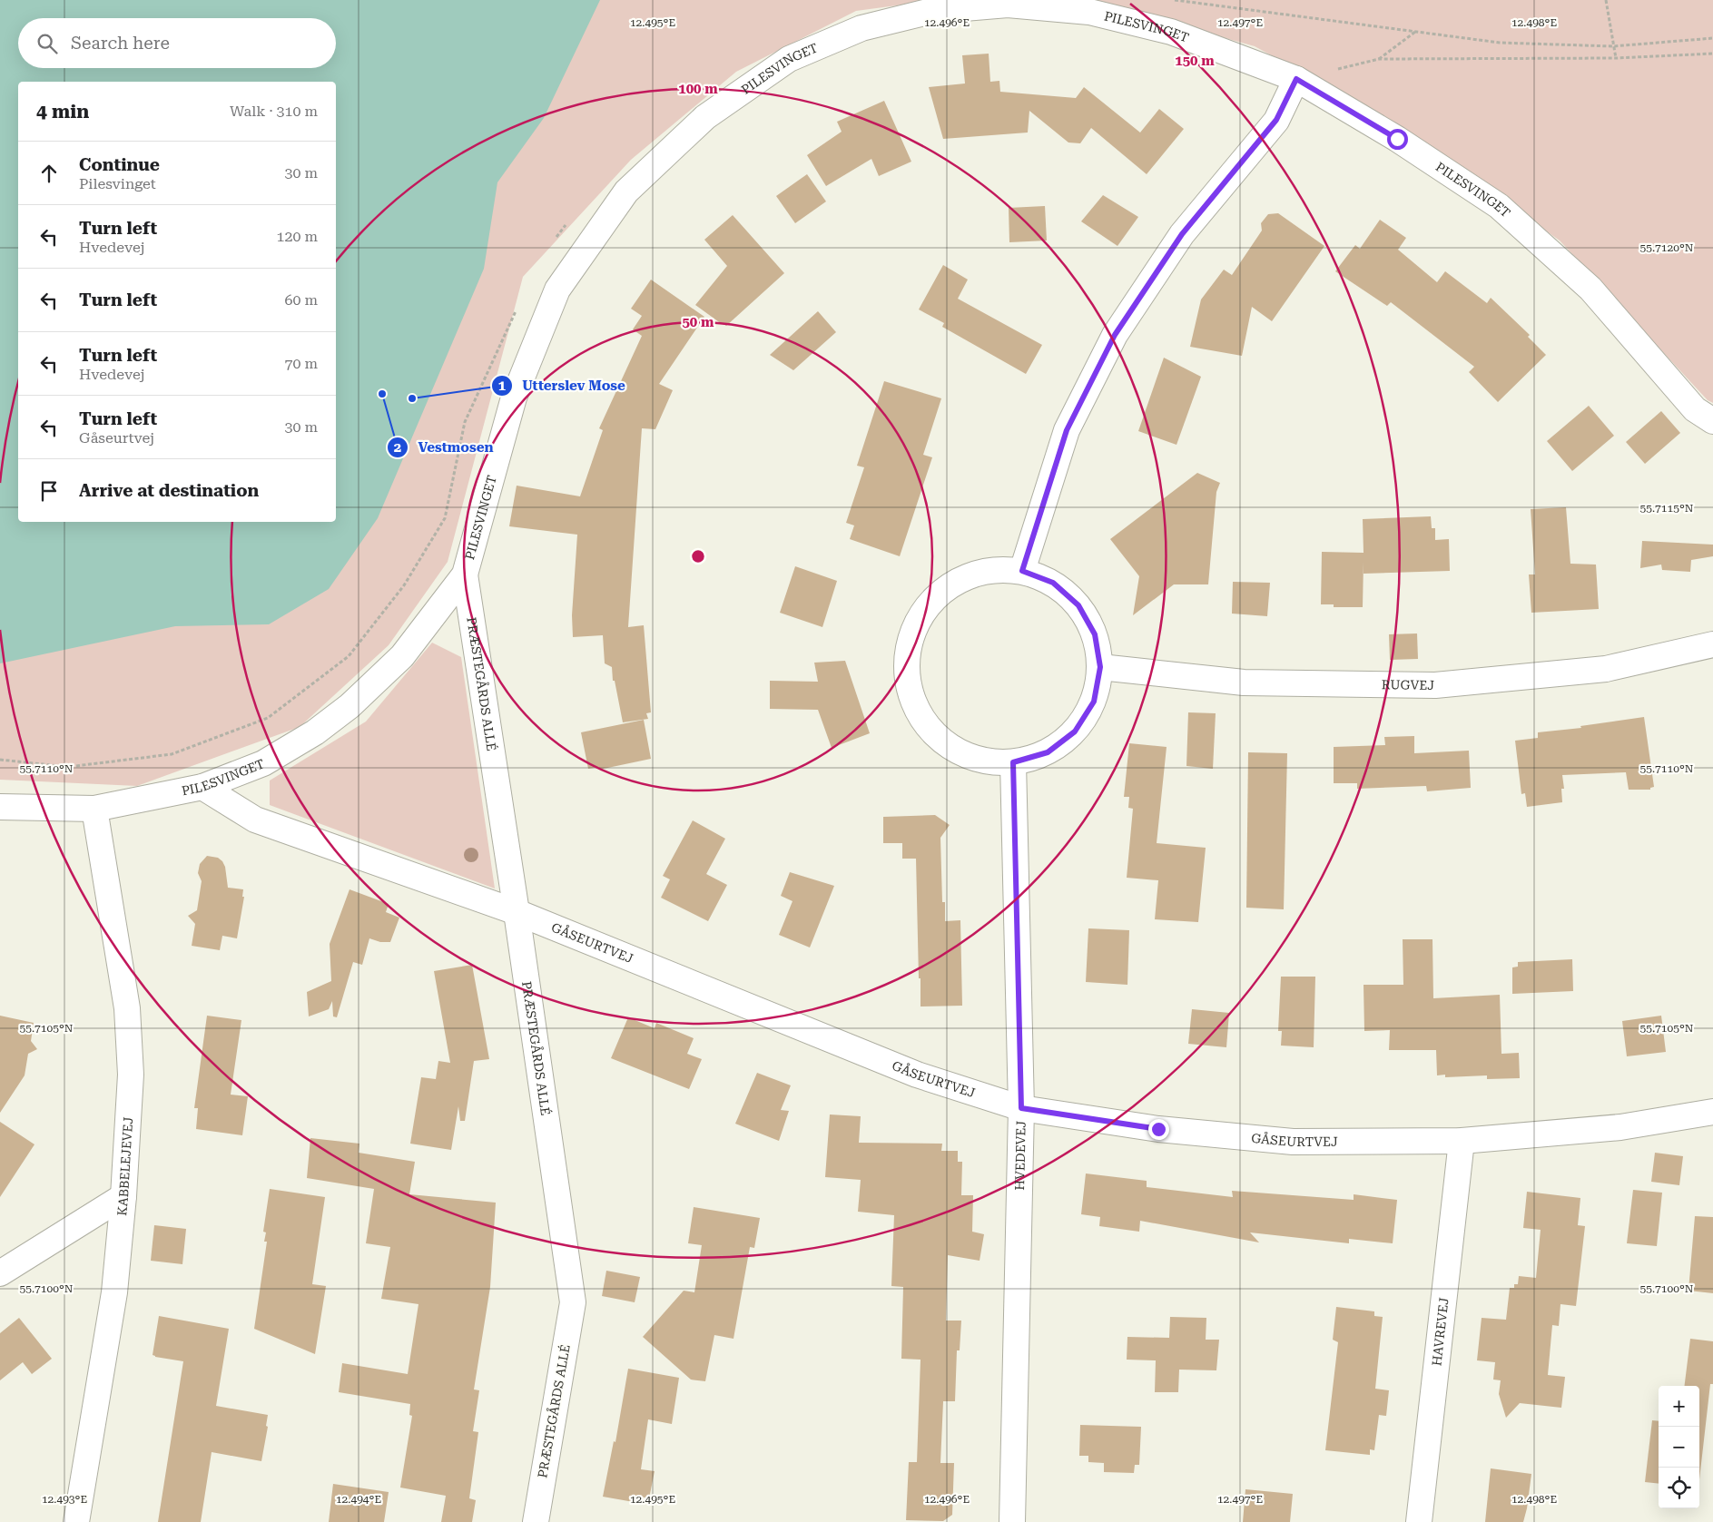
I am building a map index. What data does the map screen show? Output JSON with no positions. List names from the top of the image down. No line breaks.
{"streets":{"street":["PILESVINGET","PRÆSTEGÅRDS ALLÉ","RUGVEJ","GÅSEURTVEJ","HVEDEVEJ","KABBELEJEVEJ","HAVREVEJ"]},"crossings":[["PILESVINGET","PRÆSTEGÅRDS ALLÉ"],["PILESVINGET","GÅSEURTVEJ"],["PILESVINGET","KABBELEJEVEJ"],["PRÆSTEGÅRDS ALLÉ","GÅSEURTVEJ"],["GÅSEURTVEJ","HVEDEVEJ"],["GÅSEURTVEJ","HAVREVEJ"]],"places":["Vestmosen","Utterslev Mose"],"page":{"search":"Search here","heading":["4 min","Walk · 310 m"],"list":[["Continue","Pilesvinget","30 m"],["Turn left","Hvedevej","120 m"],["Turn left","60 m"],["Turn left","Hvedevej","70 m"],["Turn left","Gåseurtvej","30 m"],"Arrive at destination"],"map_buttons":["+","−"]},"coordinates":["12.495°E","12.496°E","12.497°E","12.498°E","55.7120°N","55.7115°N","55.7110°N","55.7105°N","55.7100°N","12.493°E","12.494°E"],"rings":["150 m","100 m","50 m"]}
